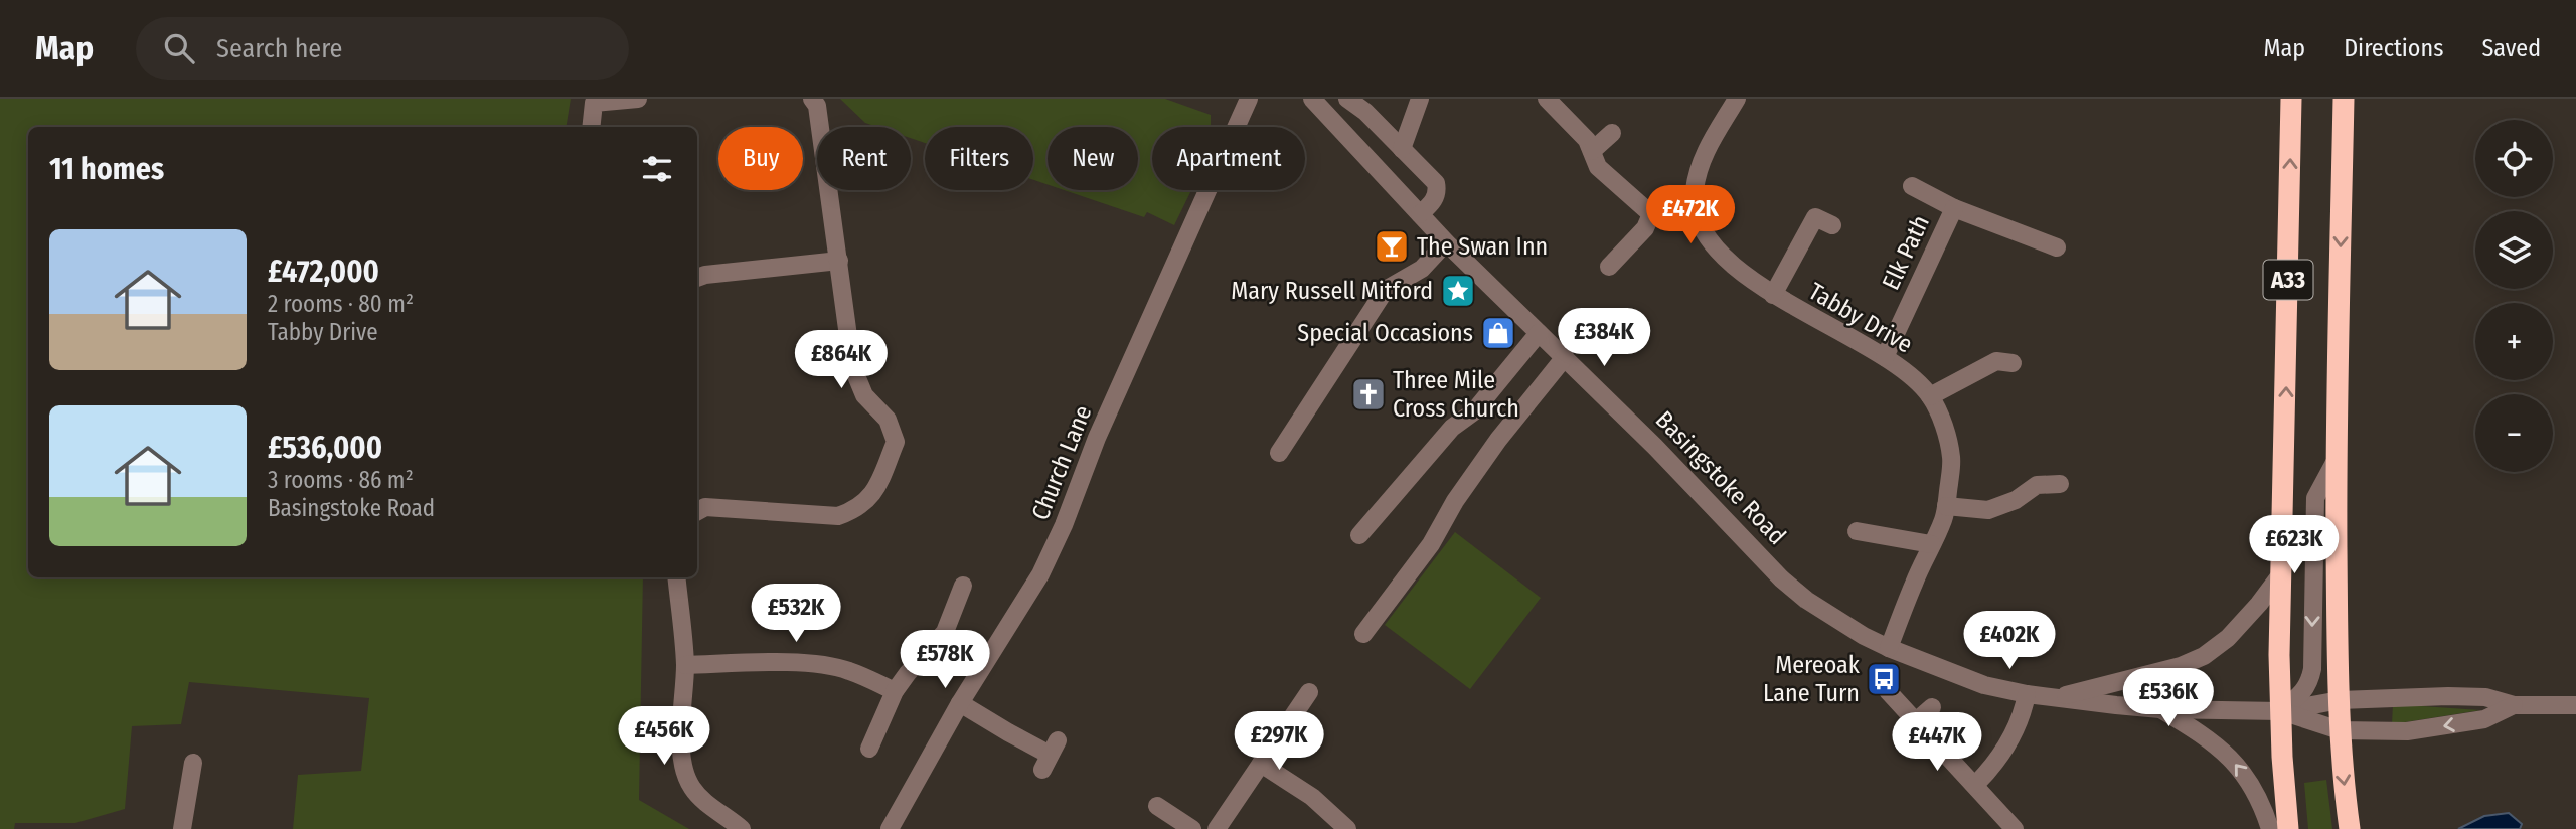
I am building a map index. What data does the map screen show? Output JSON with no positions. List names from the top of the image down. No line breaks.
{"streets":{"highway":["A33"],"street":["Elk Path","Tabby Drive","Church Lane","Basingstoke Road"]},"crossings":[["Elk Path","Tabby Drive"],["A33","Basingstoke Road"],["Tabby Drive","Basingstoke Road"]],"places":{"bar":["The Swan Inn"],"place":["Mary Russell Mitford"],"shop":["Special Occasions"],"church":["Three Mile Cross Church"],"bus stop":["Mereoak Lane Turn"]},"page":{"header":"Map","search":"Search here","nav":["Map","Directions","Saved"],"map_buttons":["+","−"],"chip":["Buy","Rent","Filters","New","Apartment"],"heading":"11 homes","price":["£472K","£384K","£864K","£623K","£532K","£402K","£578K","£536K","£456K","£297K","£447K"],"list":[{"name":"£472,000","note":"2 rooms · 80 m² · Tabby Drive"},{"name":"£536,000","note":"3 rooms · 86 m² · Basingstoke Road"}]}}
